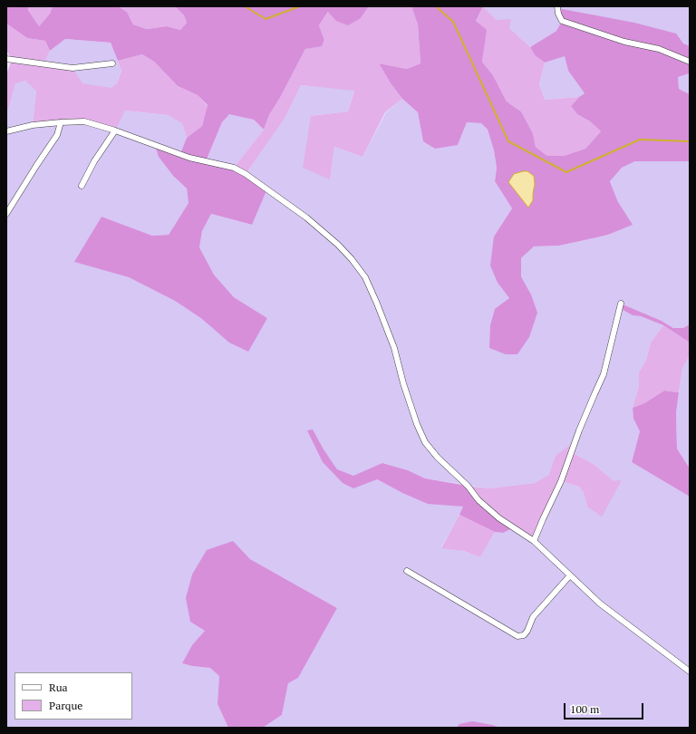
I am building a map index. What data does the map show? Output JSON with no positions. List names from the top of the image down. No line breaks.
{"legend":["Rua","Parque"],"scale_bar":"100 m"}
